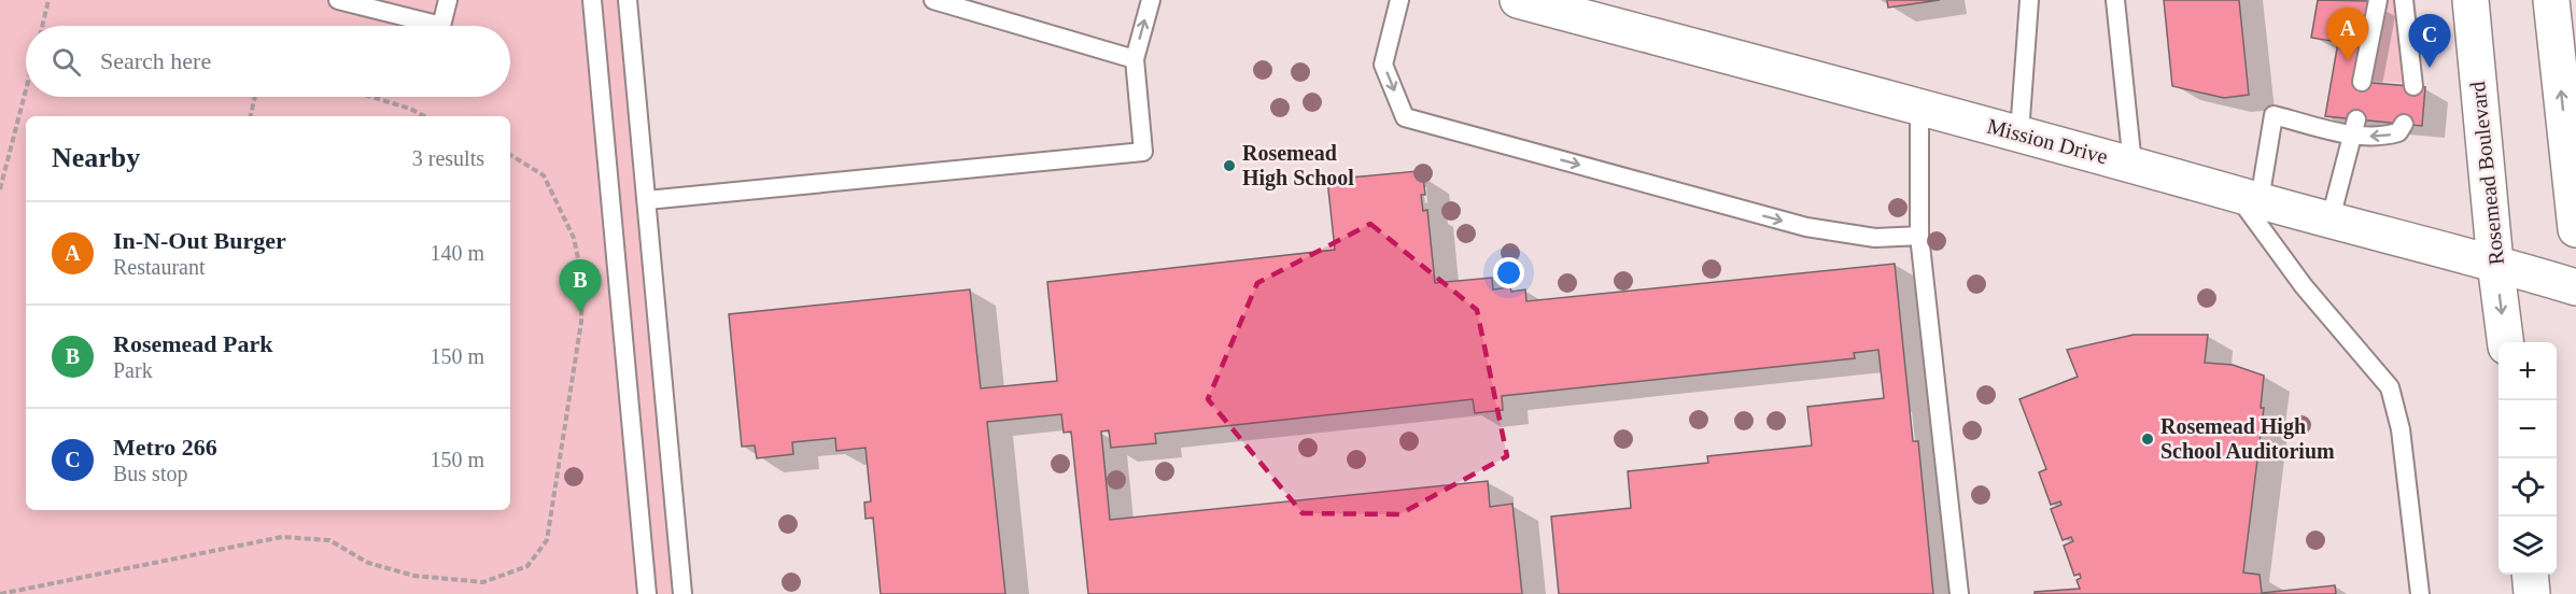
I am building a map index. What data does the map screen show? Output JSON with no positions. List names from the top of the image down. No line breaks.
{"streets":{"main road":["Mission Drive","Rosemead Boulevard"]},"crossings":[["Mission Drive","Rosemead Boulevard"]],"places":["Rosemead High School","Rosemead High School Auditorium"],"page":{"pins":["A","C","B"],"search":"Search here","heading":["Nearby","3 results"],"list":[{"mark":"A","name":"In-N-Out Burger","note":"Restaurant","value":"140 m"},{"mark":"B","name":"Rosemead Park","note":"Park","value":"150 m"},{"mark":"C","name":"Metro 266","note":"Bus stop","value":"150 m"}],"map_buttons":["+","−"]}}
